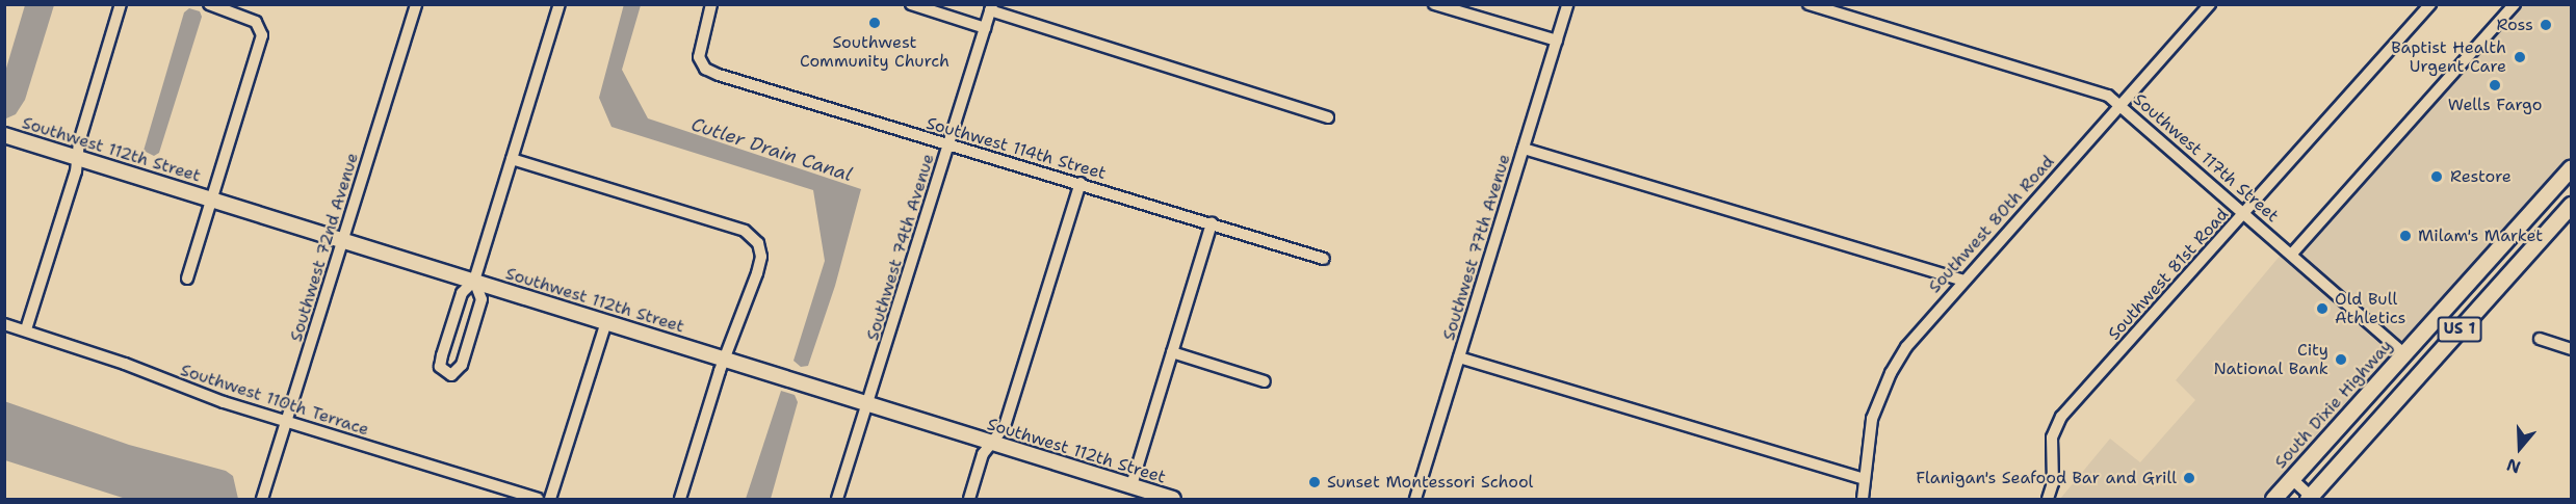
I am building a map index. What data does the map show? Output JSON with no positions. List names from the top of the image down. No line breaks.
{"streets":{"highway":["US 1","South Dixie Highway"],"main road":["Southwest 112th Street"],"street":["Southwest 114th Street","Southwest 117th Street","Southwest 80th Road","Southwest 72nd Avenue","Southwest 74th Avenue","Southwest 77th Avenue","Southwest 81st Road","Southwest 110th Terrace"]},"crossings":[["Southwest 114th Street","Southwest 74th Avenue"],["Southwest 112th Street","Southwest 72nd Avenue"],["Southwest 112th Street","Southwest 74th Avenue"],["Southwest 117th Street","Southwest 80th Road"],["Southwest 117th Street","Southwest 81st Road"],["Southwest 117th Street","South Dixie Highway"],["Southwest 72nd Avenue","Southwest 110th Terrace"]],"water":["Cutler Drain Canal"],"places":["Southwest Community Church","Ross","Baptist Health Urgent Care","Wells Fargo","Restore","Milam's Market","Old Bull Athletics","City National Bank","Flanigan's Seafood Bar and Grill","Sunset Montessori School"],"north":"bottom"}
